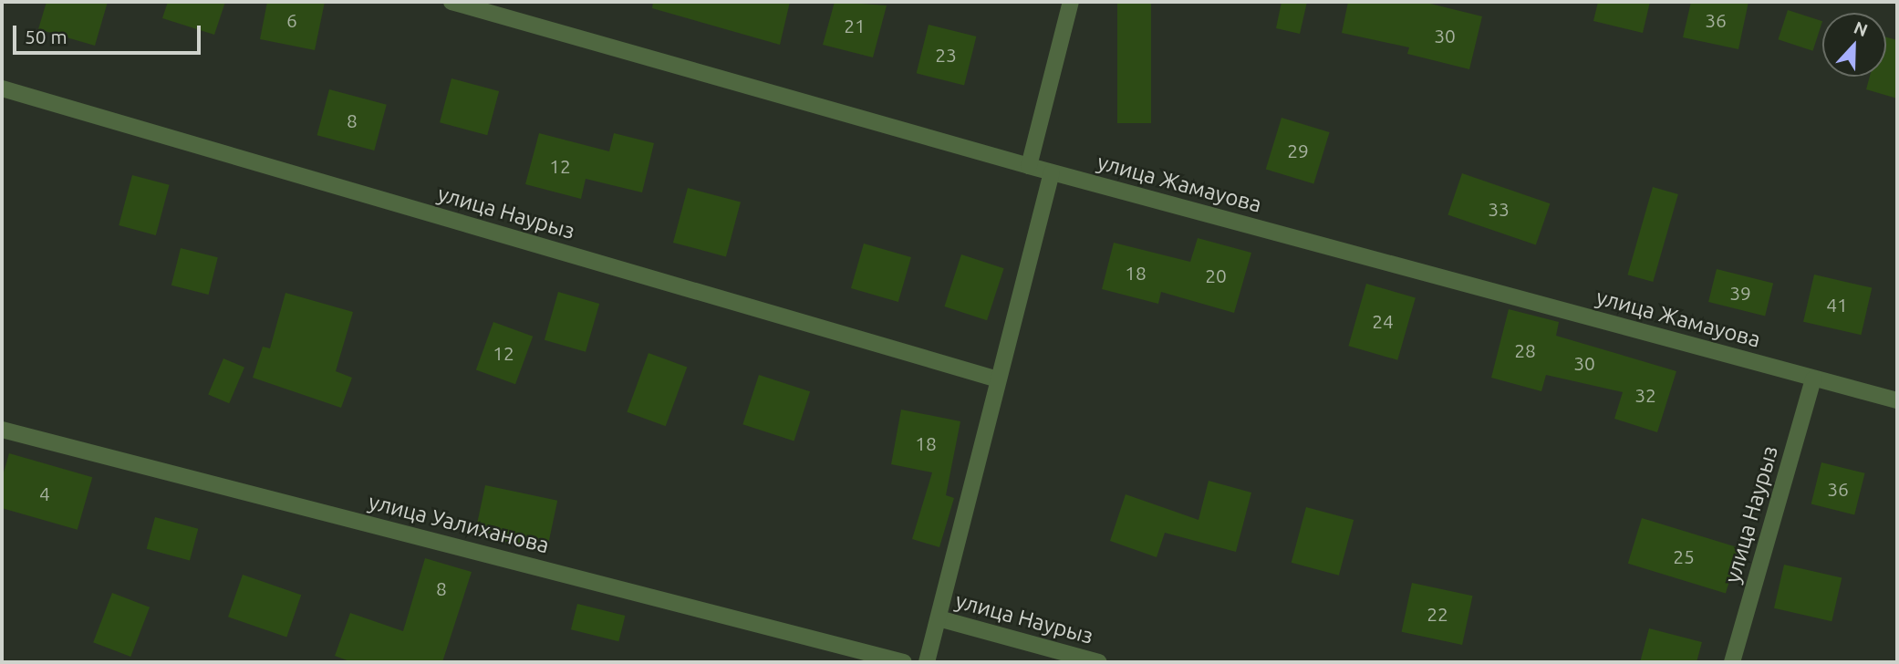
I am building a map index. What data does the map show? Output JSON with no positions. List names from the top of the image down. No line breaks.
{"streets":{"street":["улица Жамауова","улица Наурыз","улица Уалиханова"]},"crossings":[["улица Жамауова","улица Наурыз"]],"house_numbers":["6","36","21","30","23","8","29","12","33","18","20","39","41","24","28","12","30","32","18","36","4","25","8","22"],"scale_bar":"50 m","north":"top"}
